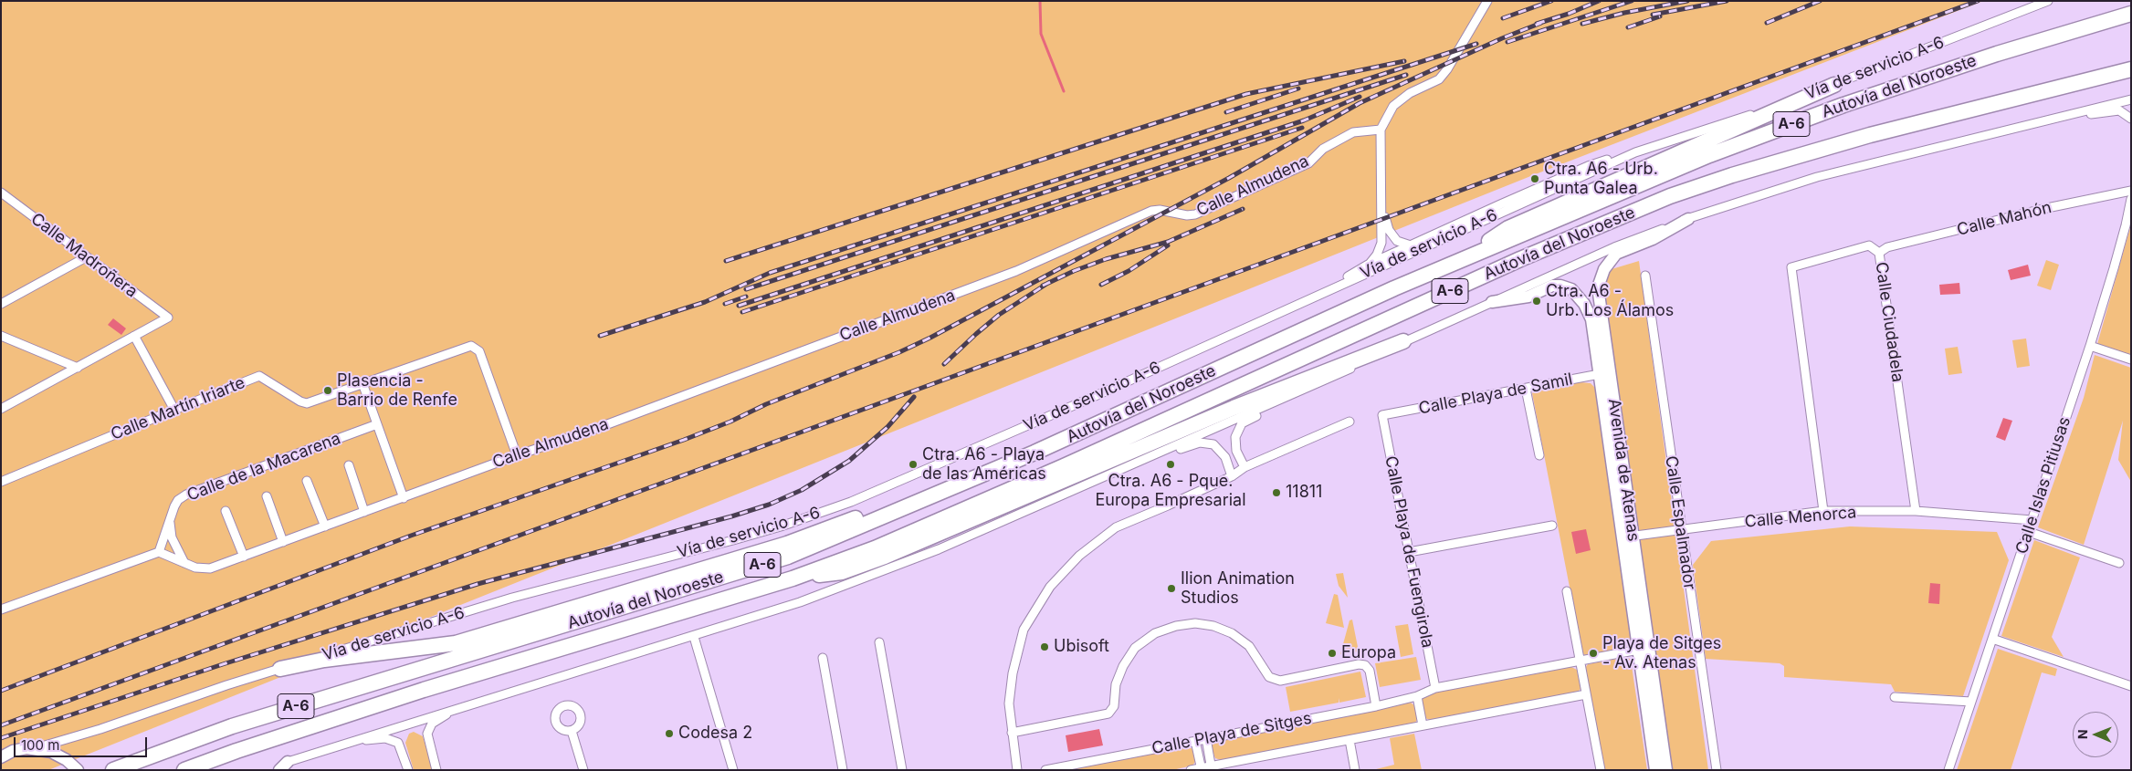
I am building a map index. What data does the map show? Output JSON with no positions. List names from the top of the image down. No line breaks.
{"streets":{"highway":["Autovía del Noroeste","A-6"],"main road":["Avenida de Atenas"],"street":["Vía de servicio A-6","Calle Almudena","Calle Mahón","Calle Madroñera","Calle Ciudadela","Calle Playa de Samil","Calle Martín Iriarte","Calle de la Macarena","Calle Islas Pitiusas","Calle Menorca","Calle Espalmador","Calle Playa de Fuengirola","Calle Playa de Sitges"]},"crossings":[["Calle Almudena","Calle Martín Iriarte"],["Calle Almudena","Calle de la Macarena"],["Calle Mahón","Calle Ciudadela"],["Calle Ciudadela","Calle Menorca"],["Calle Playa de Samil","Avenida de Atenas"],["Calle Playa de Samil","Calle Playa de Fuengirola"],["Avenida de Atenas","Calle Menorca"],["Avenida de Atenas","Calle Playa de Sitges"],["Calle Islas Pitiusas","Calle Menorca"],["Calle Menorca","Calle Espalmador"],["Calle Playa de Fuengirola","Calle Playa de Sitges"]],"places":["Ctra. A6 - Urb. Punta Galea","Ctra. A6 - Urb. Los Álamos","Plasencia - Barrio de Renfe","Ctra. A6 - Playa de las Américas","Ctra. A6 - Pque. Europa Empresarial","11811","Ilion Animation Studios","Ubisoft","Europa","Playa de Sitges - Av. Atenas","Codesa 2"],"scale_bar":"100 m","north":"left"}
